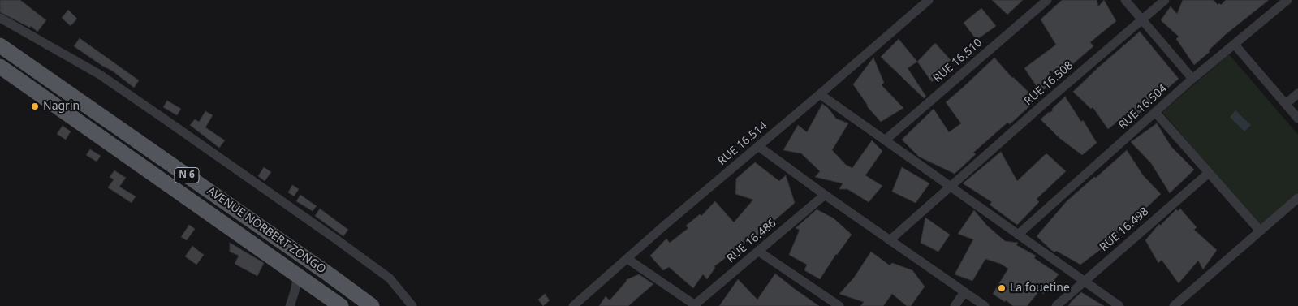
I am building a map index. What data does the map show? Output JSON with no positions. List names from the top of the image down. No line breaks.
{"streets":{"main road":["N 6","AVENUE NORBERT ZONGO"],"street":["RUE 16.510","RUE 16.508","RUE 16.504","RUE 16.514","RUE 16.498","RUE 16.486"]},"places":["Nagrin","La fouetine"]}
